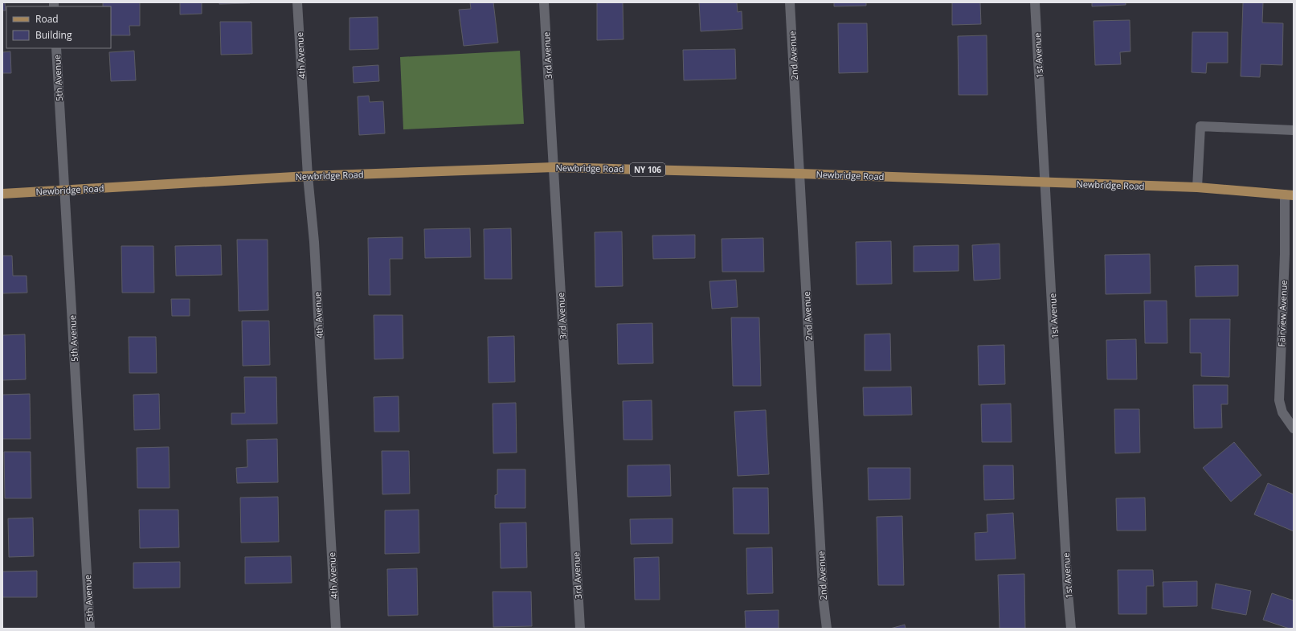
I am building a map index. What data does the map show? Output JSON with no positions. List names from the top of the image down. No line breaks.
{"streets":{"main road":["Newbridge Road","NY 106"],"street":["4th Avenue","3rd Avenue","2nd Avenue","1st Avenue","5th Avenue","Fairview Avenue"]},"crossings":[["4th Avenue","Newbridge Road"],["3rd Avenue","Newbridge Road"],["2nd Avenue","Newbridge Road"],["1st Avenue","Newbridge Road"],["5th Avenue","Newbridge Road"],["Newbridge Road","Fairview Avenue"]],"legend":["Road","Building"]}
